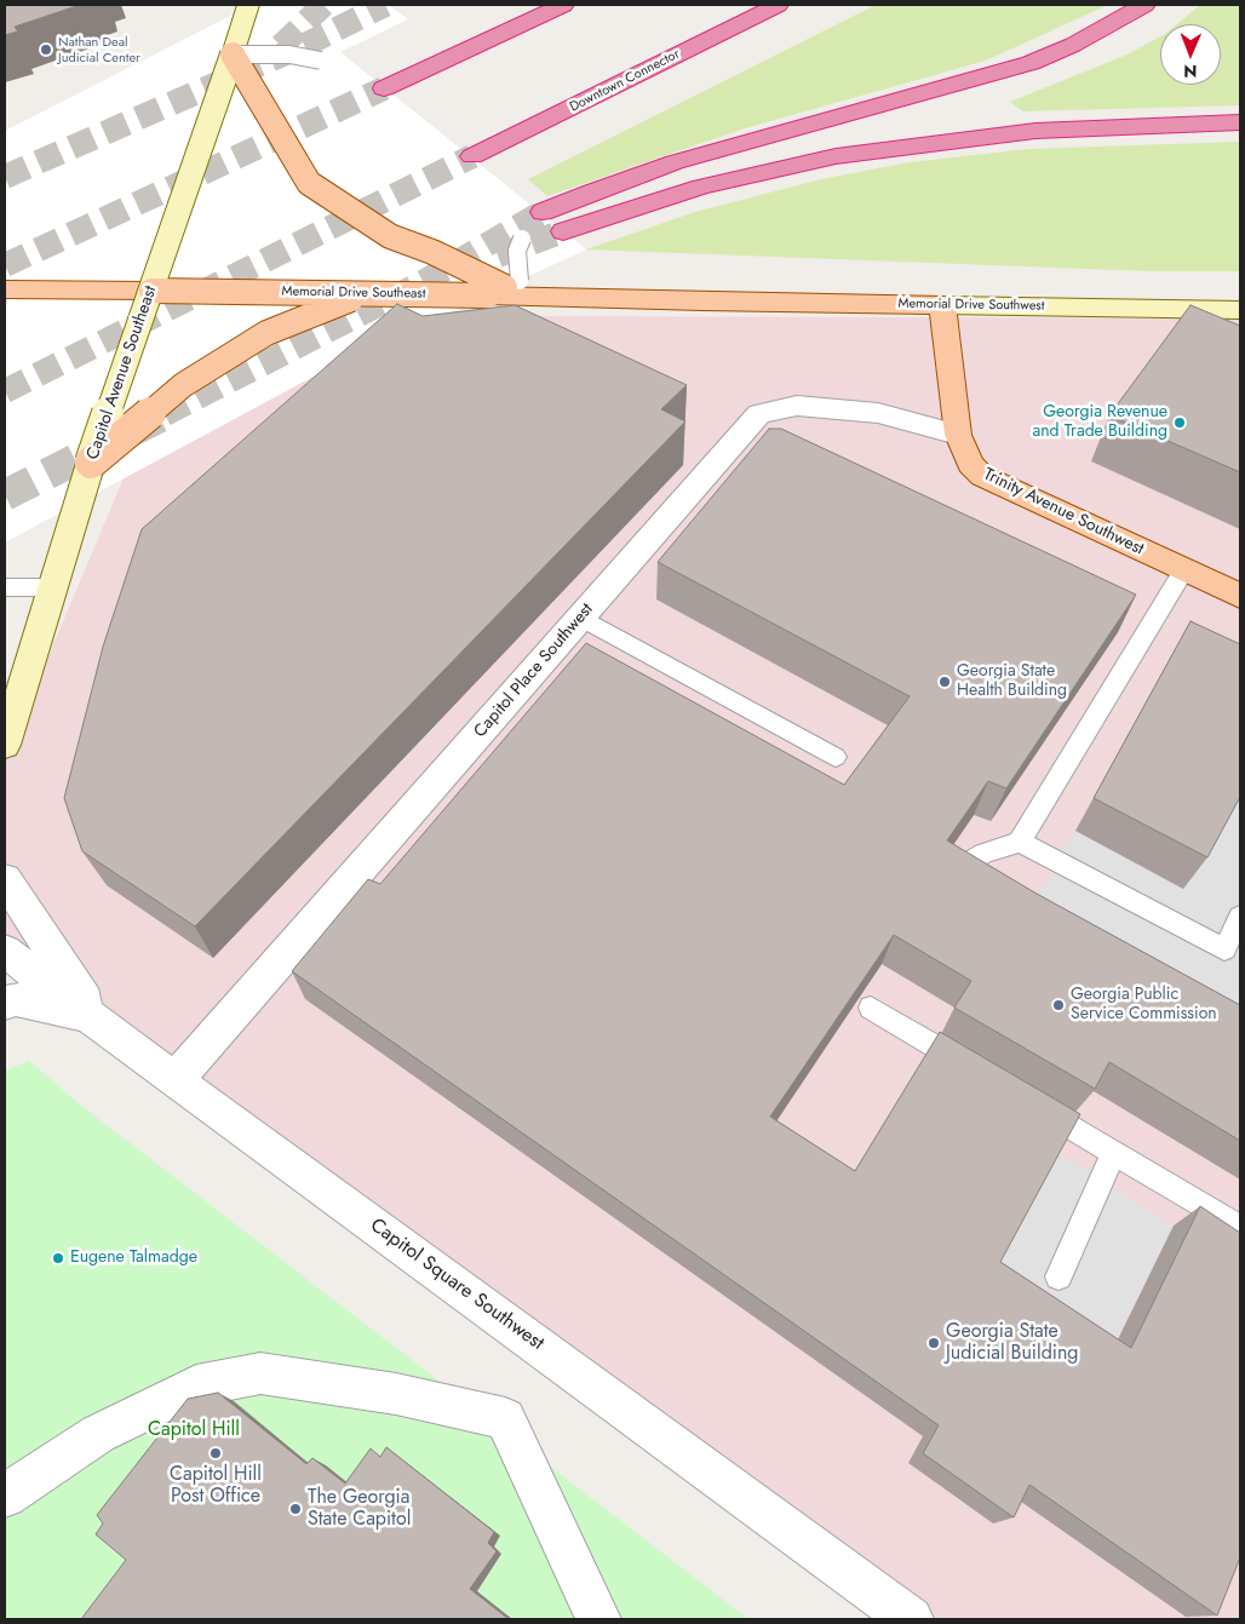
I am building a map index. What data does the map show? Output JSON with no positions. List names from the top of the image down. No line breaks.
{"streets":{"highway":["Downtown Connector"],"main road":["Memorial Drive Southeast","Memorial Drive Southwest","Capitol Avenue Southeast","Trinity Avenue Southwest"],"street":["Capitol Place Southwest","Capitol Square Southwest"]},"crossings":[["Memorial Drive Southeast","Memorial Drive Southwest"],["Memorial Drive Southeast","Capitol Avenue Southeast"],["Memorial Drive Southwest","Trinity Avenue Southwest"],["Trinity Avenue Southwest","Capitol Place Southwest"],["Capitol Place Southwest","Capitol Square Southwest"]],"parks":["Capitol Hill"],"places":["Nathan Deal Judicial Center","Georgia Revenue and Trade Building","Georgia State Health Building","Georgia Public Service Commission","Eugene Talmadge","Georgia State Judicial Building","Capitol Hill Post Office","The Georgia State Capitol"],"north":"bottom"}
